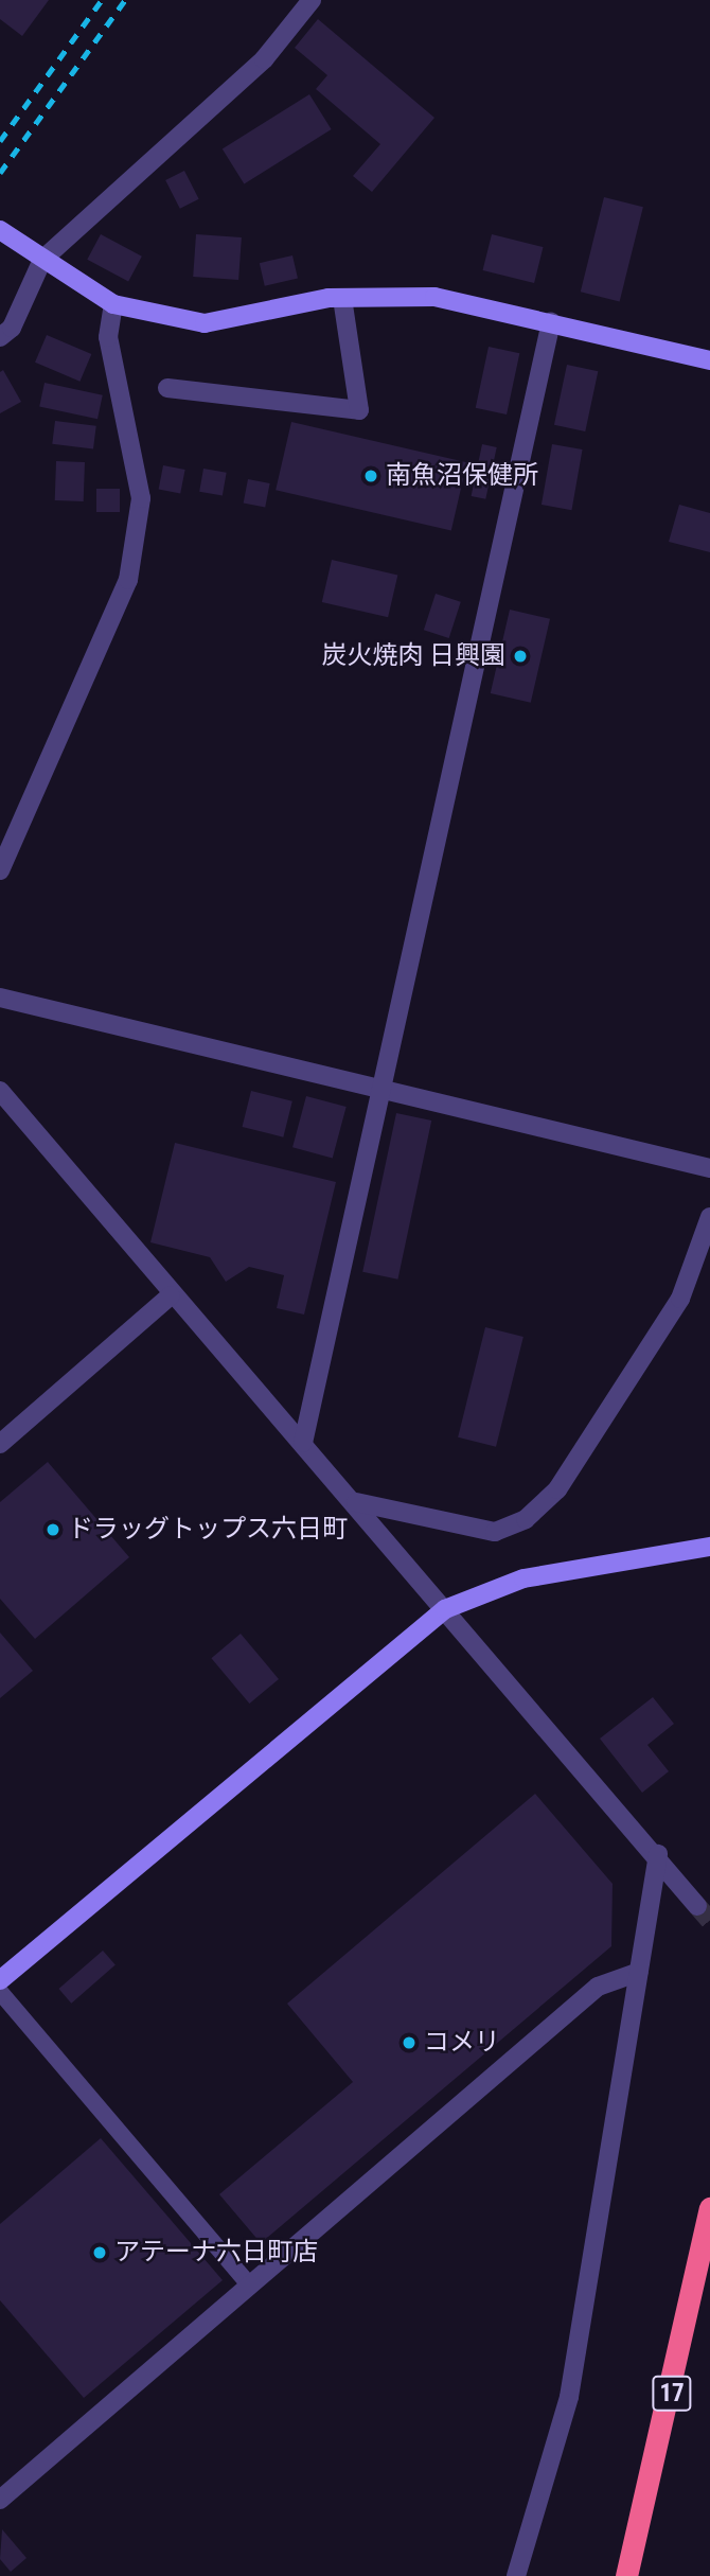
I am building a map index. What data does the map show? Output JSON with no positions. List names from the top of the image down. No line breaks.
{"streets":{"highway":["17"]},"places":["南魚沼保健所","炭火焼肉 日興園","ドラッグトップス六日町","コメリ","アテーナ六日町店"]}
